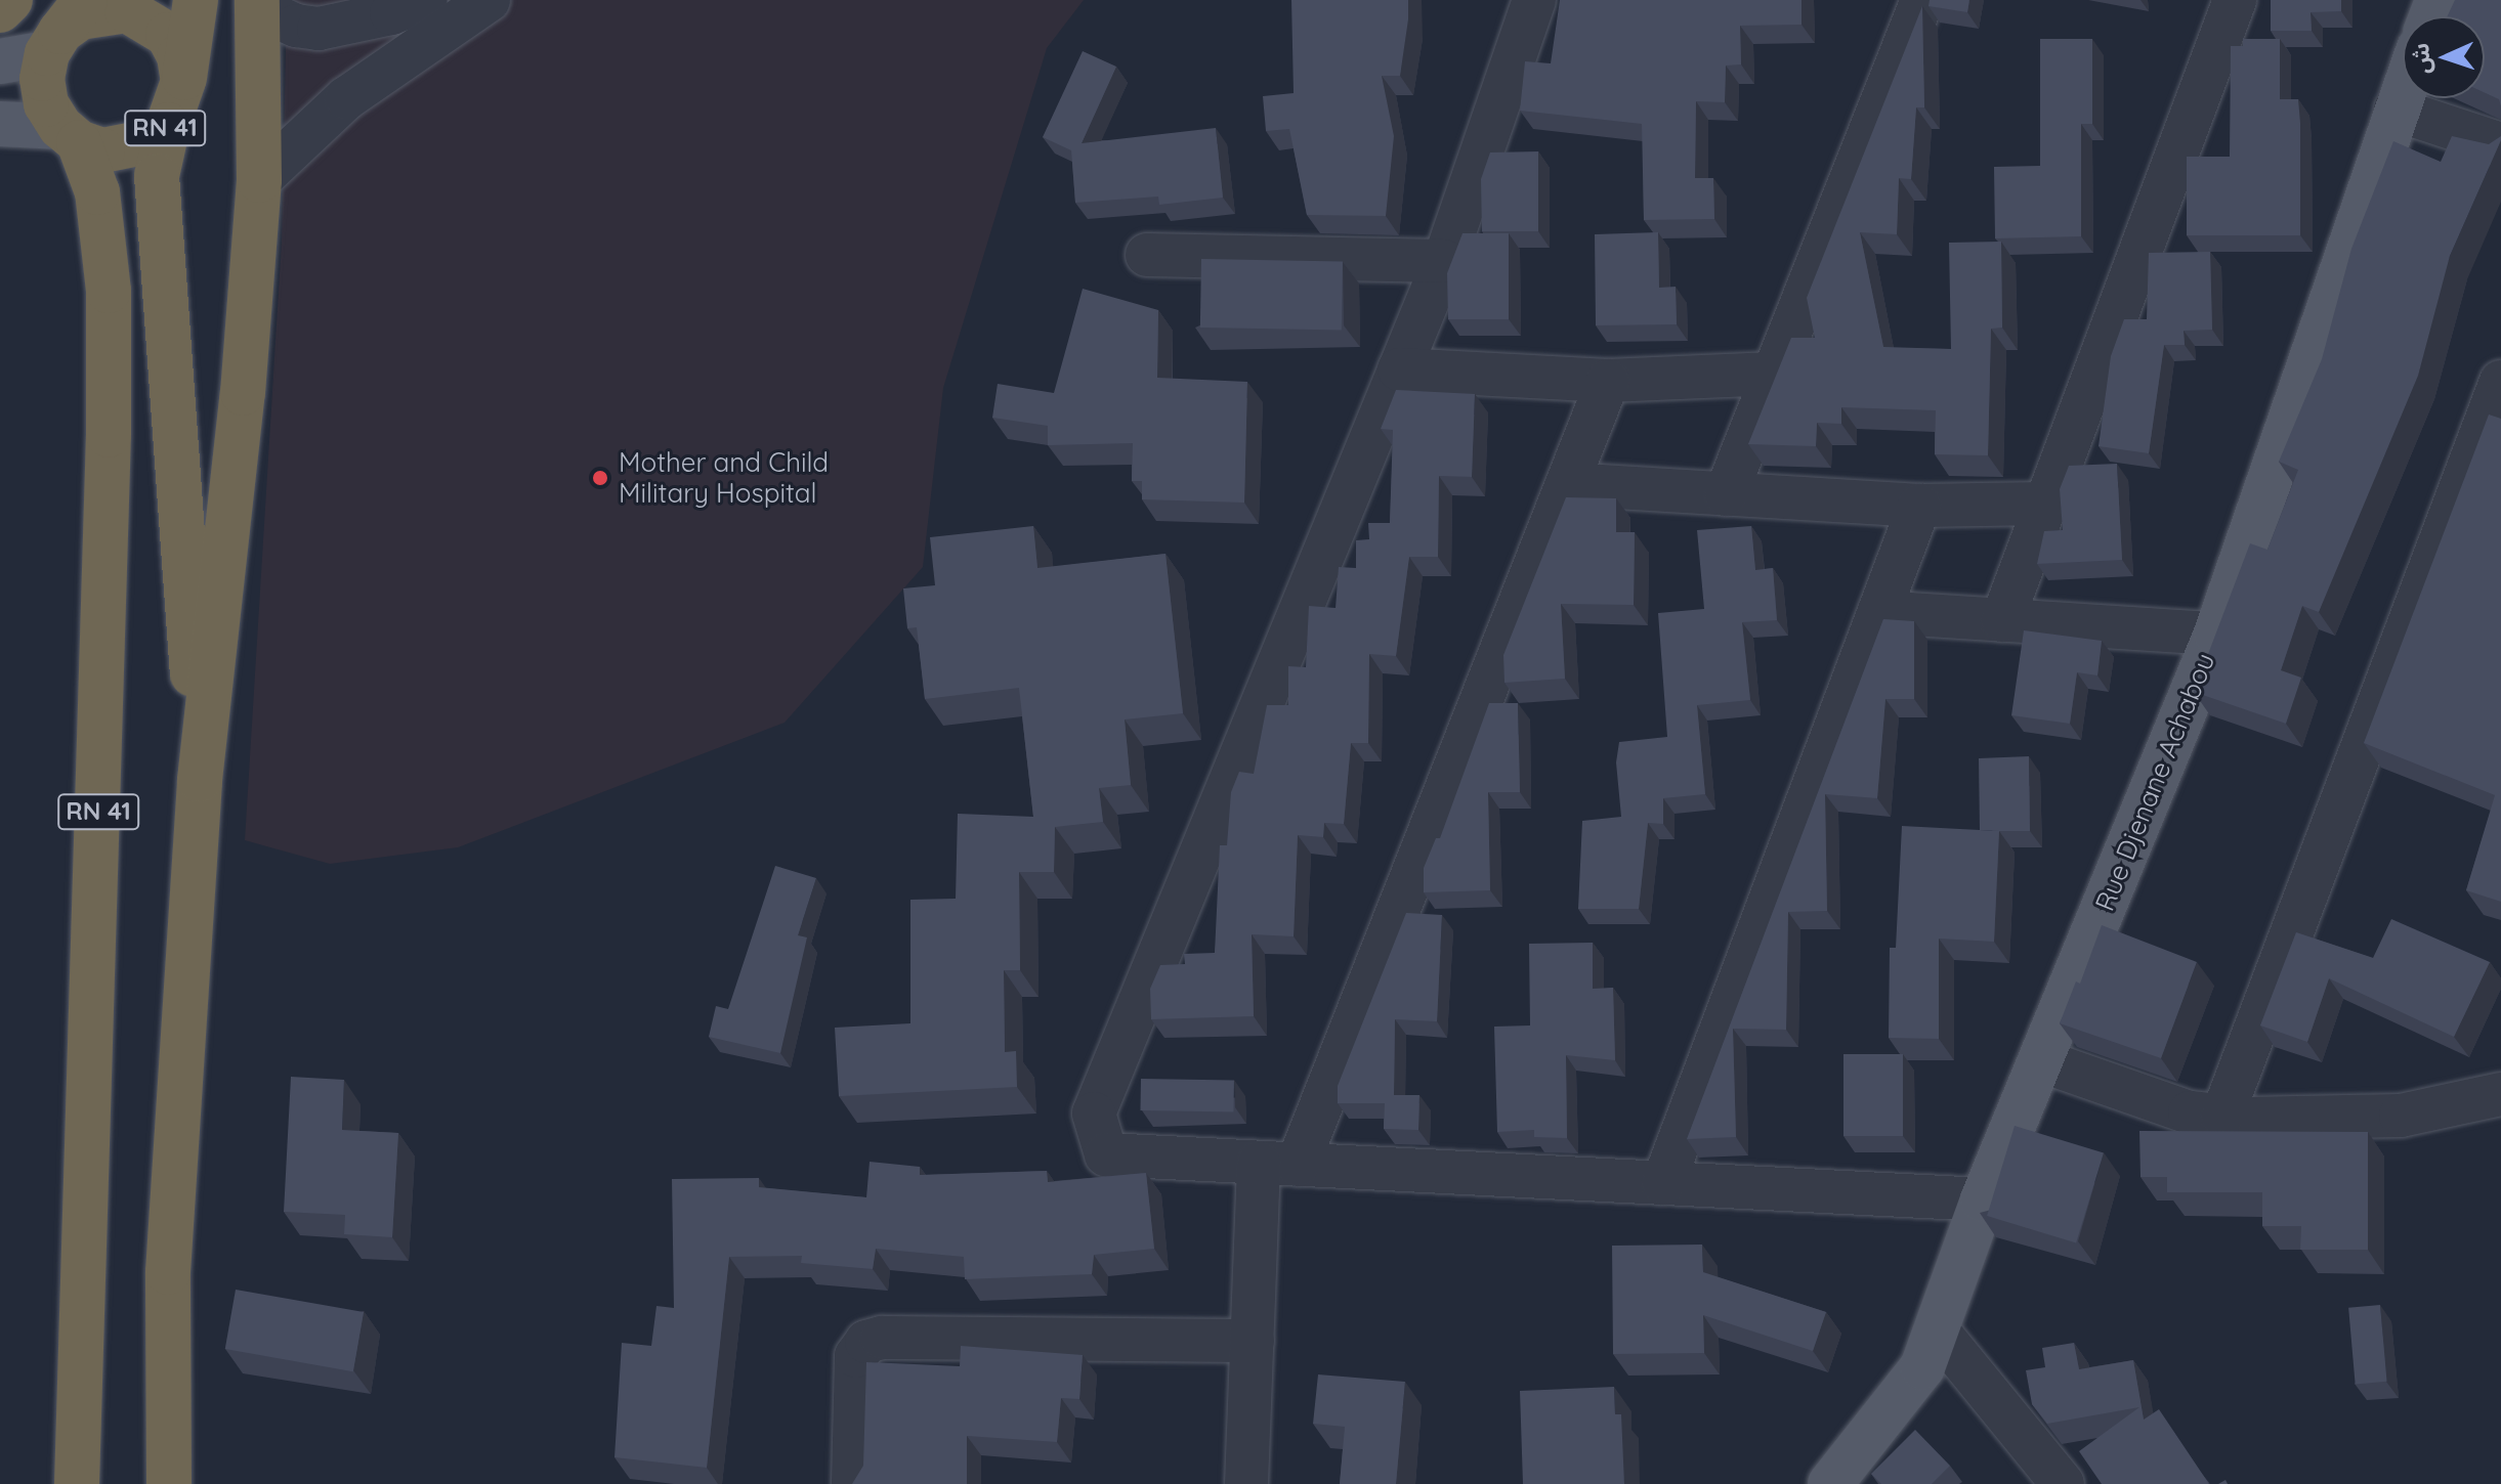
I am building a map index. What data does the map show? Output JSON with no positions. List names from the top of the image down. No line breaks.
{"streets":{"highway":["RN 41"],"main road":["Rue Djenane Achabou"]},"places":["Mother and Child Military Hospital"],"north":"left"}
